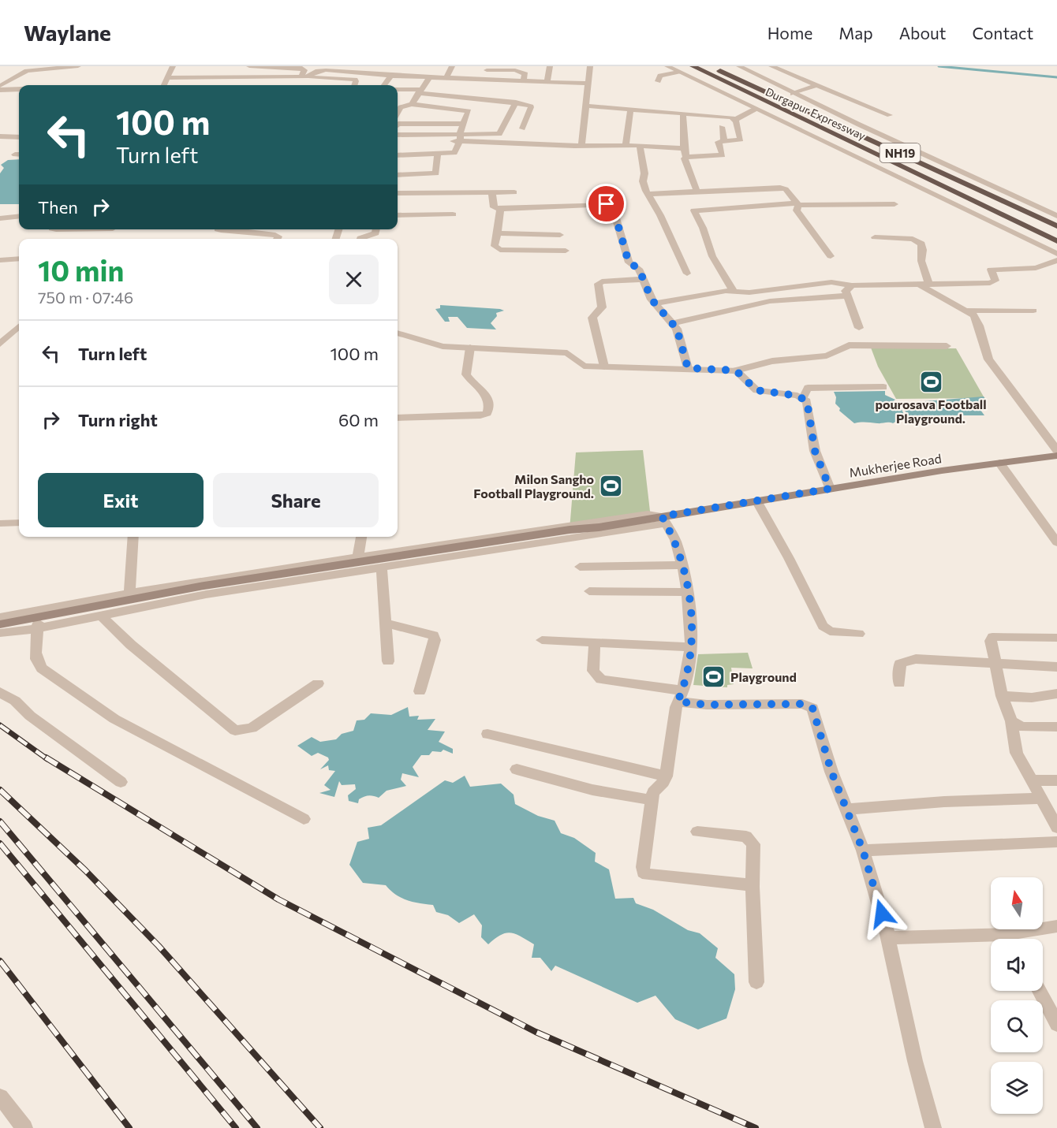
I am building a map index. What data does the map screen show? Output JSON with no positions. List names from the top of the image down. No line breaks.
{"streets":{"highway":["Durgapur Expressway","NH19"],"main road":["Mukherjee Road"]},"places":{"sports":["pourosava Football Playground.","Milon Sangho Football Playground.","Playground"]},"north":"top","page":{"header":"Waylane","nav":["Home","Map","About","Contact"],"turn":["100 m","Turn left"],"then":"Then","heading":["10 min","750 m · 07:46"],"list":[{"name":"Turn left","value":"100 m"},{"name":"Turn right","value":"60 m"}],"buttons":["Exit","Share"]}}
